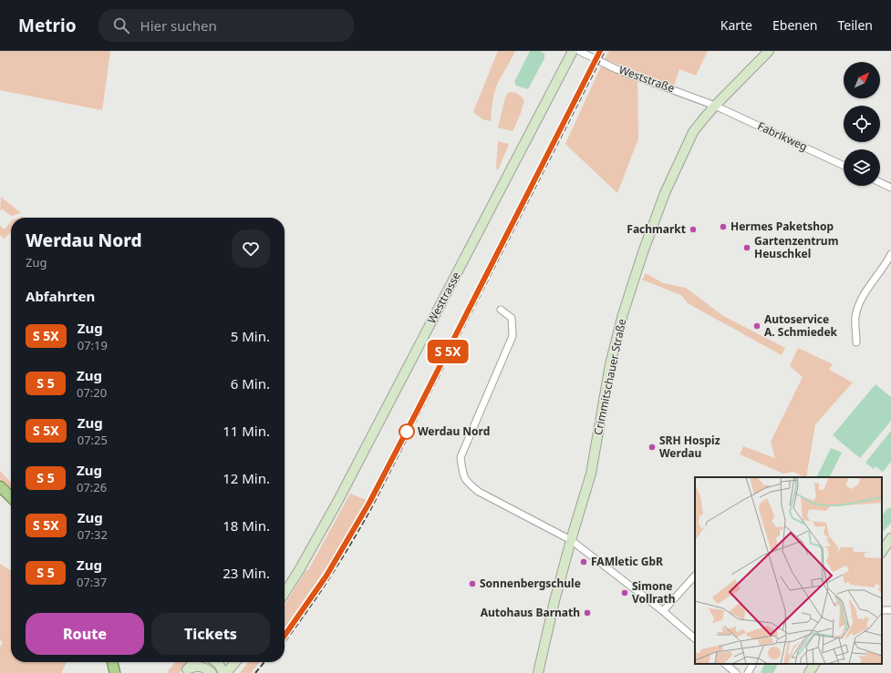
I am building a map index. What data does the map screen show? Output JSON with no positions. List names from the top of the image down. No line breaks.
{"streets":{"main road":["Westtrasse","Crimmitschauer Straße"],"street":["Weststraße","Fabrikweg"]},"crossings":[["Weststraße","Fabrikweg"],["Weststraße","Crimmitschauer Straße"],["Fabrikweg","Crimmitschauer Straße"]],"places":["Hermes Paketshop","Fachmarkt","Gartenzentrum Heuschkel","Autoservice A. Schmiedek","Werdau Nord","SRH Hospiz Werdau","FAMletic GbR","Sonnenbergschule","Simone Vollrath","Autohaus Barnath"],"north":"top right","page":{"header":"Metrio","search":"Hier suchen","nav":["Karte","Ebenen","Teilen"],"on_map":"S 5X","heading":[["Werdau Nord","Zug"],"Abfahrten"],"list":[{"mark":"S 5X","name":"Zug","note":"07:19","value":"5 Min."},{"mark":"S 5","name":"Zug","note":"07:20","value":"6 Min."},{"mark":"S 5X","name":"Zug","note":"07:25","value":"11 Min."},{"mark":"S 5","name":"Zug","note":"07:26","value":"12 Min."},{"mark":"S 5X","name":"Zug","note":"07:32","value":"18 Min."},{"mark":"S 5","name":"Zug","note":"07:37","value":"23 Min."}],"buttons":["Route","Tickets"]}}
